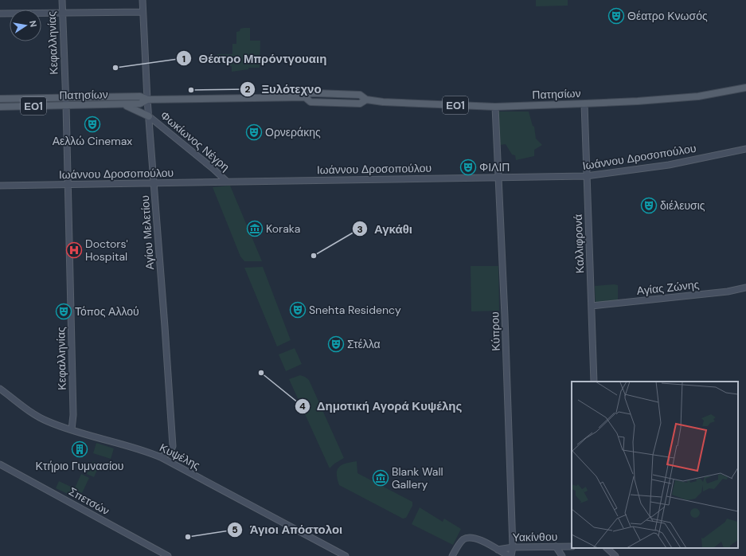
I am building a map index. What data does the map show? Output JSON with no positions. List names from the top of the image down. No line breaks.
{"streets":{"main road":["Πατησίων","ΕΟ1"],"street":["Κεφαλληνίας","Φωκίωνος Νέγρη","Ιωάννου Δροσοπούλου","Αγίου Μελετίου","Καλλιφρονά","Αγίας Ζώνης","Κύπρου","Κυψέλης","Σπετσών","Υακίνθου"]},"crossings":[["Κεφαλληνίας","Πατησίων"],["Κεφαλληνίας","Ιωάννου Δροσοπούλου"],["Κεφαλληνίας","Κυψέλης"],["Πατησίων","Αγίου Μελετίου"],["Πατησίων","Καλλιφρονά"],["Πατησίων","Κύπρου"],["Φωκίωνος Νέγρη","Ιωάννου Δροσοπούλου"],["Φωκίωνος Νέγρη","Αγίου Μελετίου"],["Ιωάννου Δροσοπούλου","Αγίου Μελετίου"],["Ιωάννου Δροσοπούλου","Καλλιφρονά"],["Ιωάννου Δροσοπούλου","Κύπρου"],["Αγίου Μελετίου","Κυψέλης"],["Καλλιφρονά","Αγίας Ζώνης"],["Κύπρου","Υακίνθου"]],"places":{"theatre":["Θέατρο Κνωσός","Αελλώ Cinemax","Ορνεράκης","ΦΙΛΙΠ","διέλευσις","Snehta Residency","Τόπος Αλλού","Στέλλα"],"other":["Θέατρο Μπρόντγουαιη","Ξυλότεχνο","Αγκάθι","Δημοτική Αγορά Κυψέλης","Άγιοι Απόστολοι"],"museum":["Koraka","Blank Wall Gallery"],"hospital":["Doctors' Hospital"],"building":["Κτήριο Γυμνασίου"]},"north":"right"}
